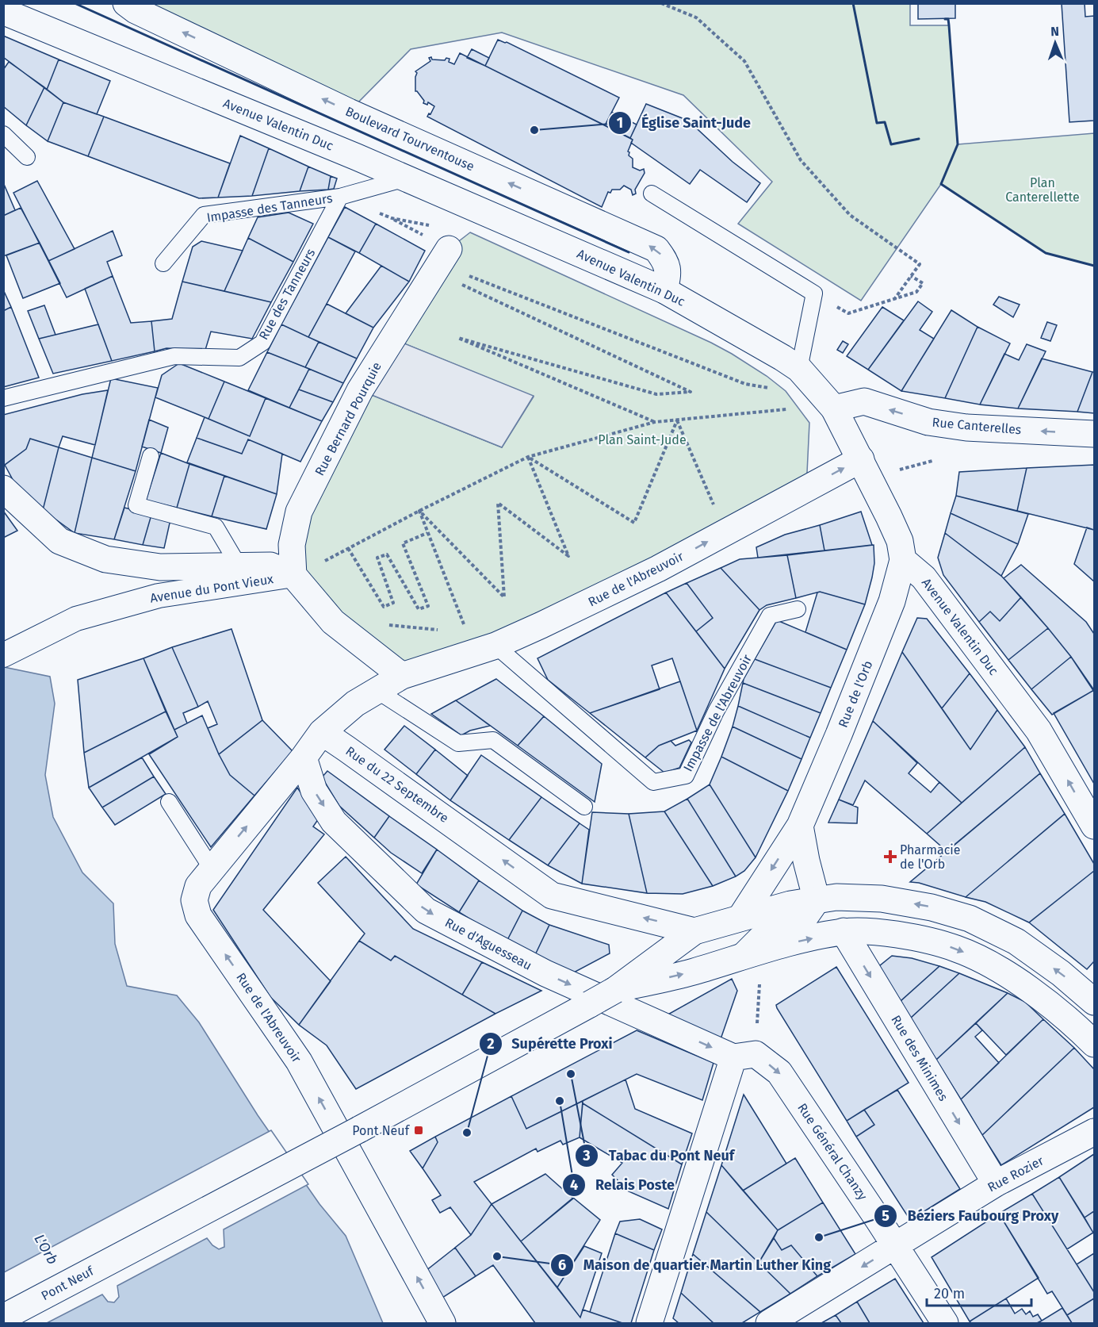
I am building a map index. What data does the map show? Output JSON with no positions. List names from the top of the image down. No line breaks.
{"streets":{"street":["Avenue Valentin Duc","Boulevard Tourventouse","Rue Bernard Pourquie","Rue Canterelles","Rue de l'Abreuvoir","Avenue du Pont Vieux","Rue de l'Orb","Rue du 22 Septembre","Rue d'Aguesseau","Rue des Minimes","Rue Général Chanzy","Rue Rozier","Pont Neuf"],"lane":["Impasse des Tanneurs","Rue des Tanneurs","Impasse de l'Abreuvoir"]},"crossings":[["Avenue Valentin Duc","Boulevard Tourventouse"],["Avenue Valentin Duc","Rue Canterelles"],["Avenue Valentin Duc","Rue de l'Abreuvoir"],["Avenue Valentin Duc","Rue de l'Orb"],["Impasse des Tanneurs","Rue des Tanneurs"],["Rue Bernard Pourquie","Avenue du Pont Vieux"],["Rue de l'Abreuvoir","Impasse de l'Abreuvoir"],["Rue de l'Abreuvoir","Rue du 22 Septembre"],["Rue de l'Abreuvoir","Rue d'Aguesseau"],["Rue d'Aguesseau","Rue Général Chanzy"],["Rue des Minimes","Rue Rozier"],["Rue Général Chanzy","Rue Rozier"]],"one_way":["Boulevard Tourventouse","Rue Canterelles","Rue du 22 Septembre","Rue d'Aguesseau","Rue des Minimes","Rue Général Chanzy","Rue Rozier"],"water":["L'Orb"],"parks":["Plan Canterellette","Plan Saint-Jude"],"places":{"other":["Église Saint-Jude","Tabac du Pont Neuf","Relais Poste","Supérette Proxi","Béziers Faubourg Proxy","Maison de quartier Martin Luther King"],"health":["Pharmacie de l'Orb"],"transit":["Pont Neuf"]},"scale_bar":"20 m","north":"top"}
